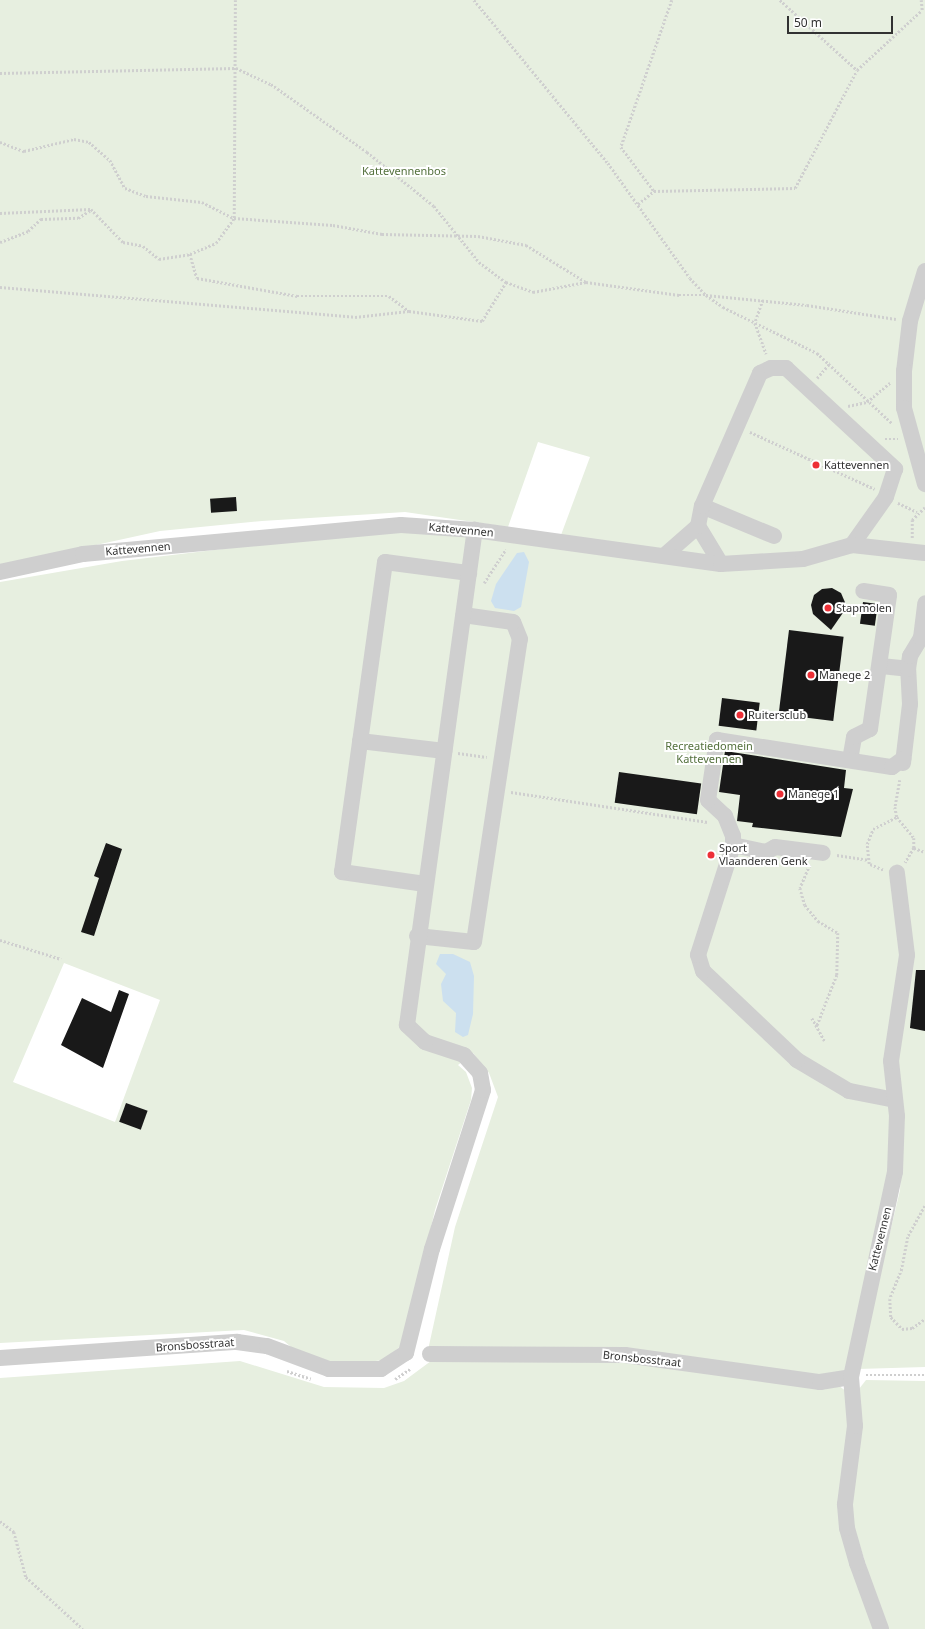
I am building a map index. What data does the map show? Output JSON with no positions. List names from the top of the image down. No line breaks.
{"streets":{"street":["Kattevennen","Bronsbosstraat"]},"crossings":[["Kattevennen","Bronsbosstraat"]],"parks":["Kattevennenbos","Recreatiedomein Kattevennen"],"places":["Kattevennen","Stapmolen","Manege 2","Ruitersclub","Manege 1","Sport Vlaanderen Genk"],"scale_bar":"50 m"}
